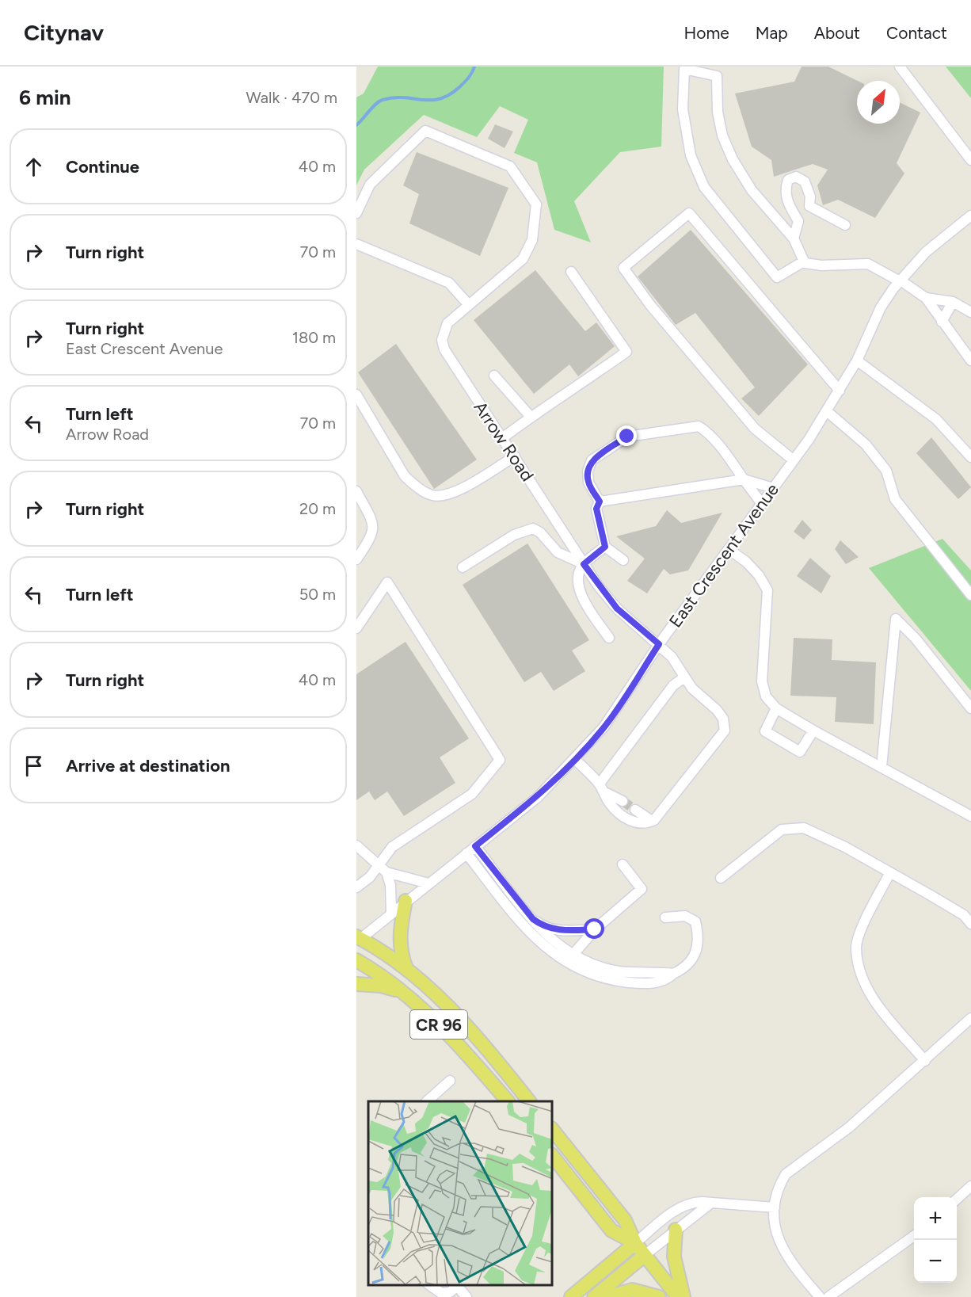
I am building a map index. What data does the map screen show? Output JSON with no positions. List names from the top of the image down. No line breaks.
{"streets":{"main road":["CR 96"],"street":["Arrow Road","East Crescent Avenue"]},"crossings":[["Arrow Road","East Crescent Avenue"],["East Crescent Avenue","CR 96"]],"north":"top right","page":{"header":"Citynav","nav":["Home","Map","About","Contact"],"heading":["6 min","Walk · 470 m"],"list":[["Continue","40 m"],["Turn right","70 m"],["Turn right","East Crescent Avenue","180 m"],["Turn left","Arrow Road","70 m"],["Turn right","20 m"],["Turn left","50 m"],["Turn right","40 m"],"Arrive at destination"],"map_buttons":["+","−"]}}
